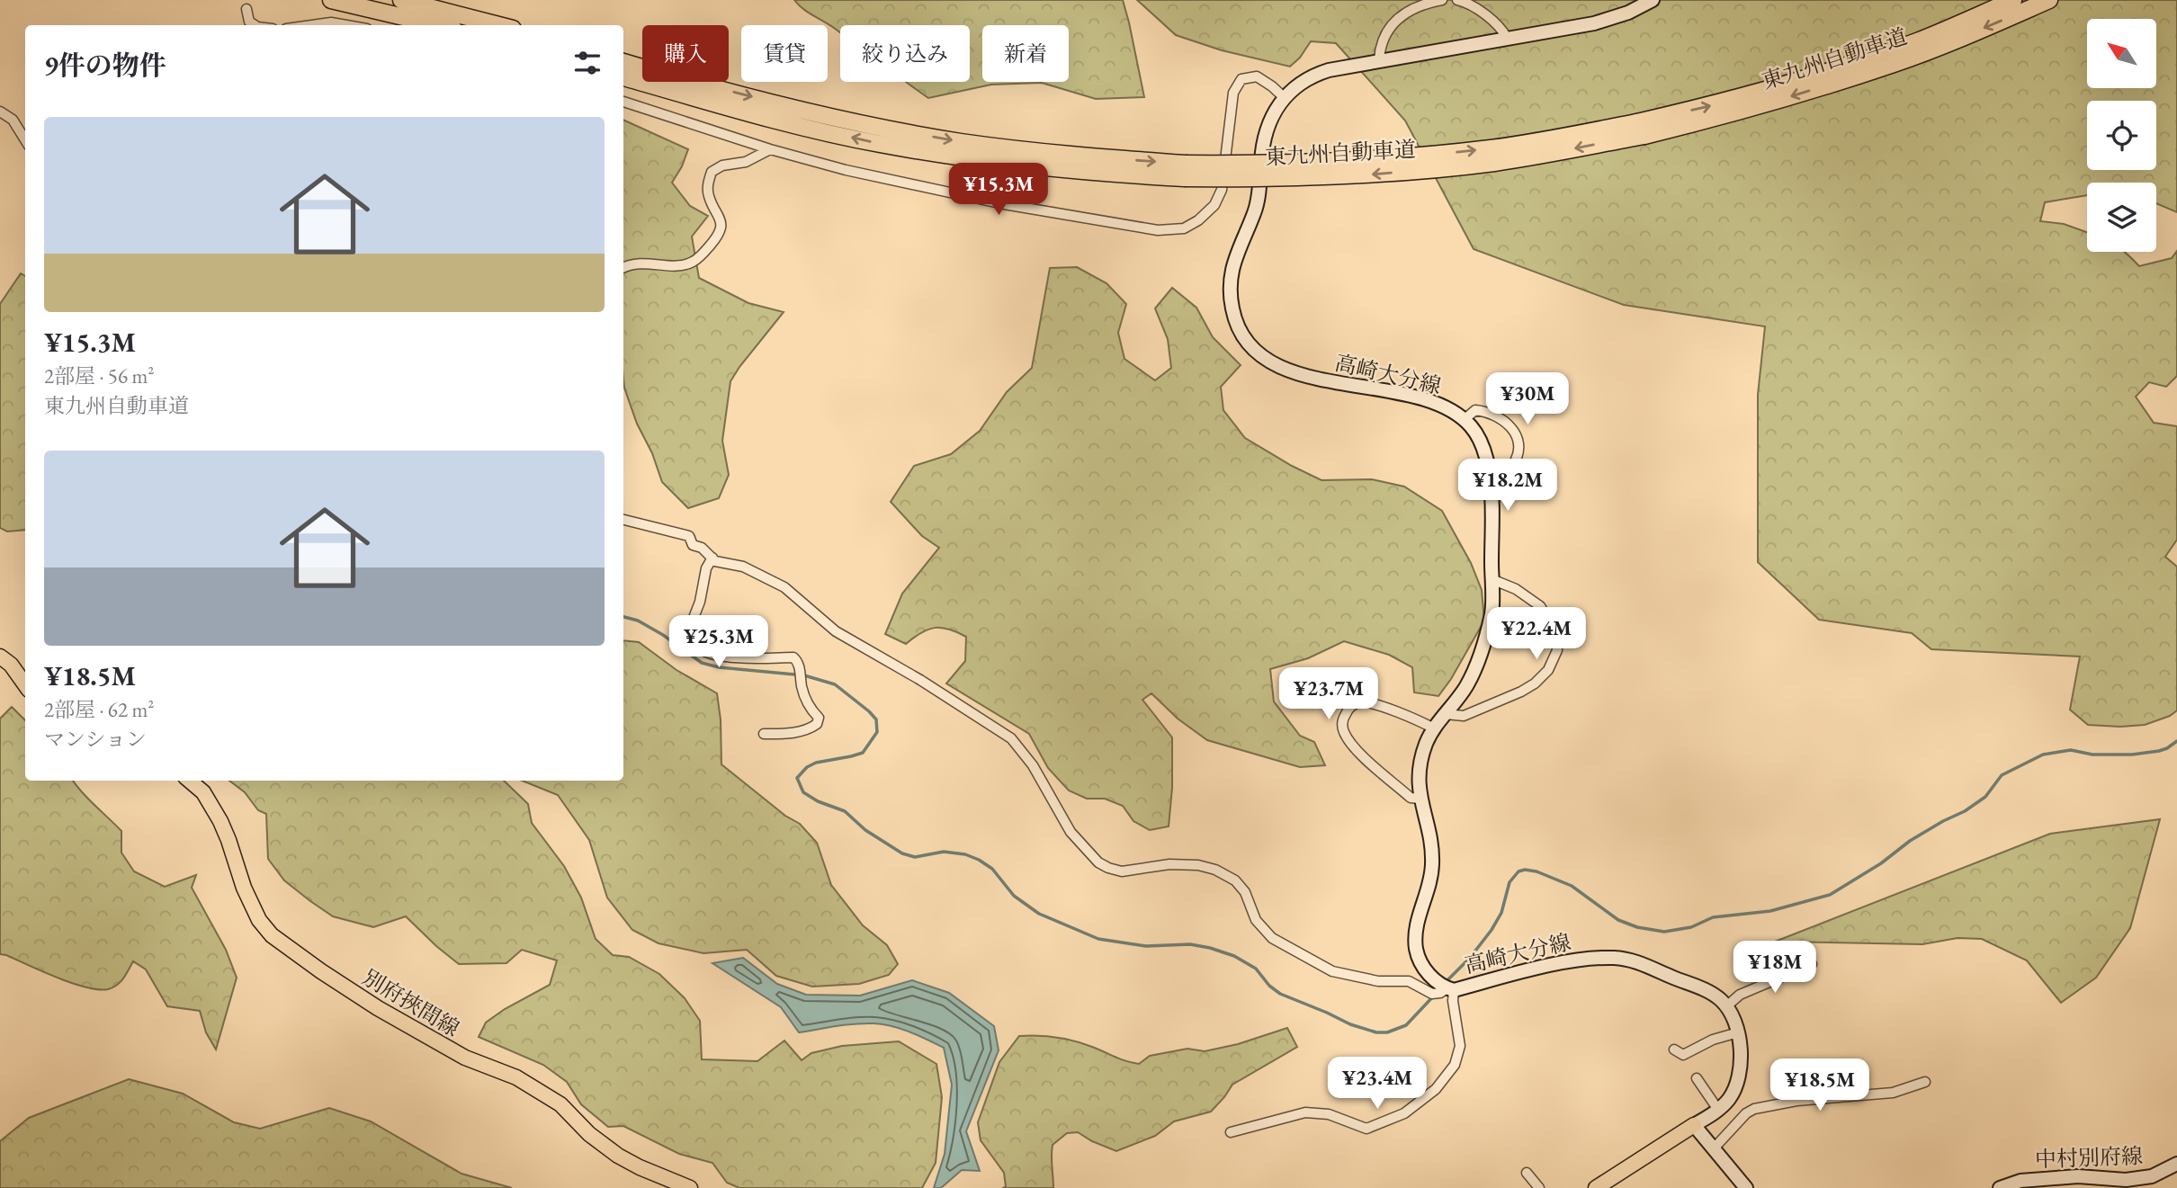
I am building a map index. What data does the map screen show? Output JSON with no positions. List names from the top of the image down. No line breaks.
{"streets":{"highway":["東九州自動車道"],"main road":["高崎大分線","別府挾間線","中村別府線"]},"north":"top left","page":{"chip":["購入","賃貸","絞り込み","新着"],"heading":"9件の物件","list":[{"name":"¥15.3M","note":"2部屋 · 56 m² · 東九州自動車道"},{"name":"¥18.5M","note":"2部屋 · 62 m² · マンション"}],"price":["¥15.3M","¥30M","¥18.2M","¥22.4M","¥25.3M","¥23.7M","¥18M","¥23.4M","¥18.5M"]}}
